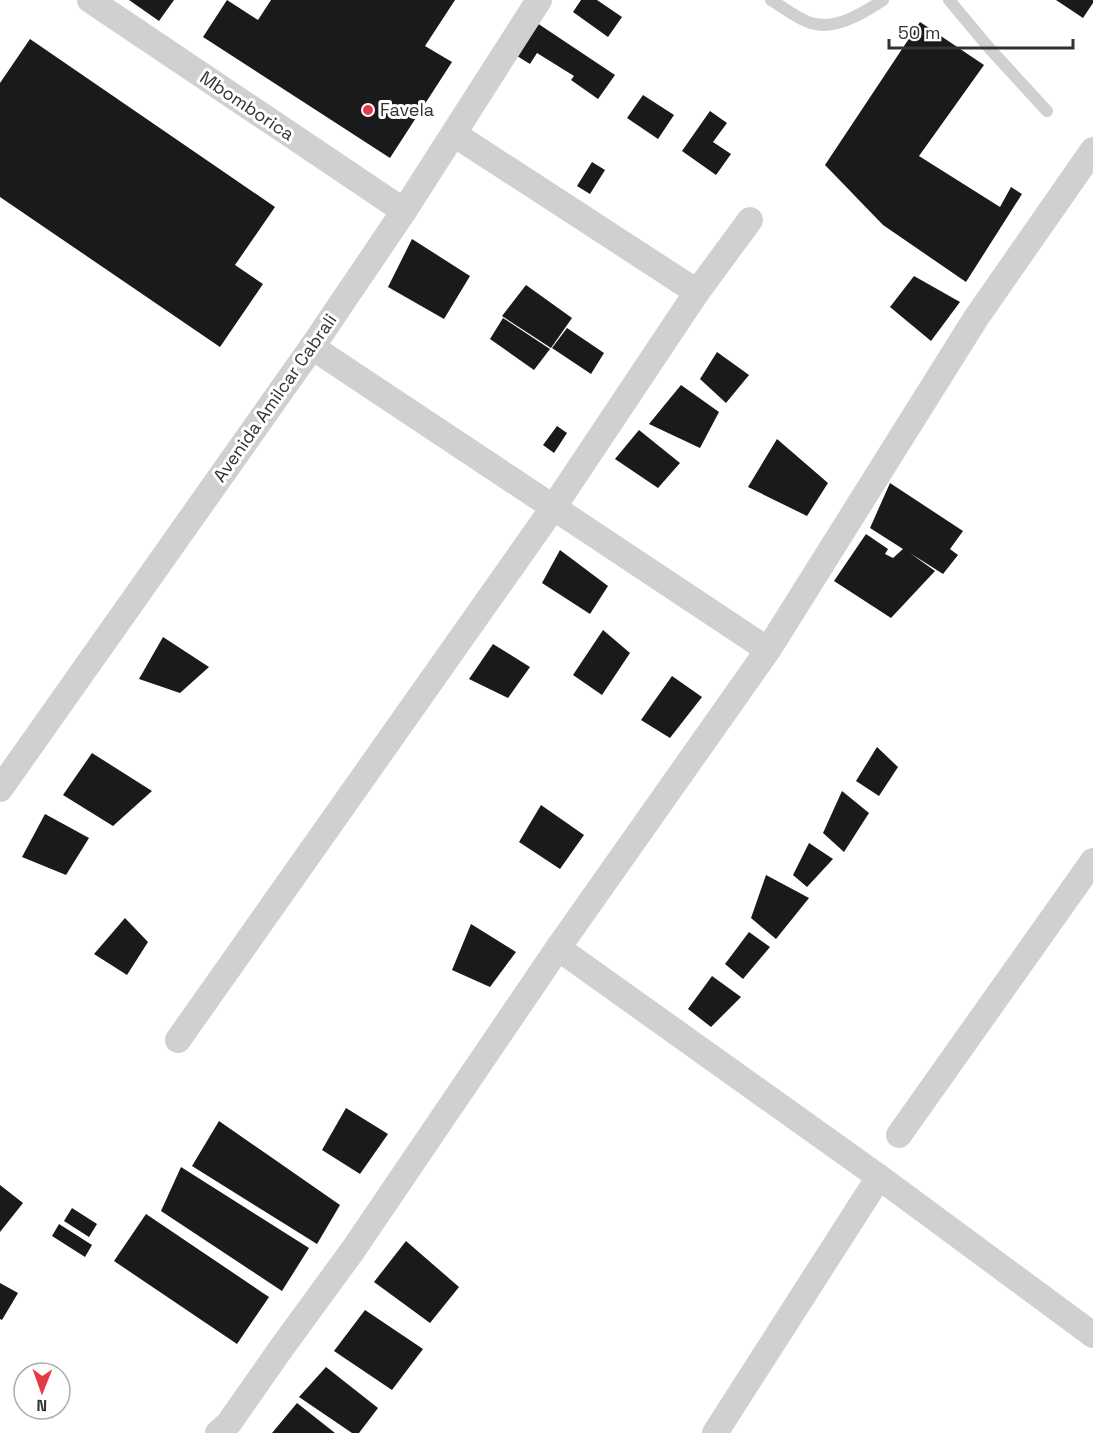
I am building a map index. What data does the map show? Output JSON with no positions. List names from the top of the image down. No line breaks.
{"streets":{"street":["Mbomborica","Avenida Amilcar Cabrali"]},"crossings":[["Mbomborica","Avenida Amilcar Cabrali"]],"places":["Favela"],"scale_bar":"50 m","north":"bottom"}
